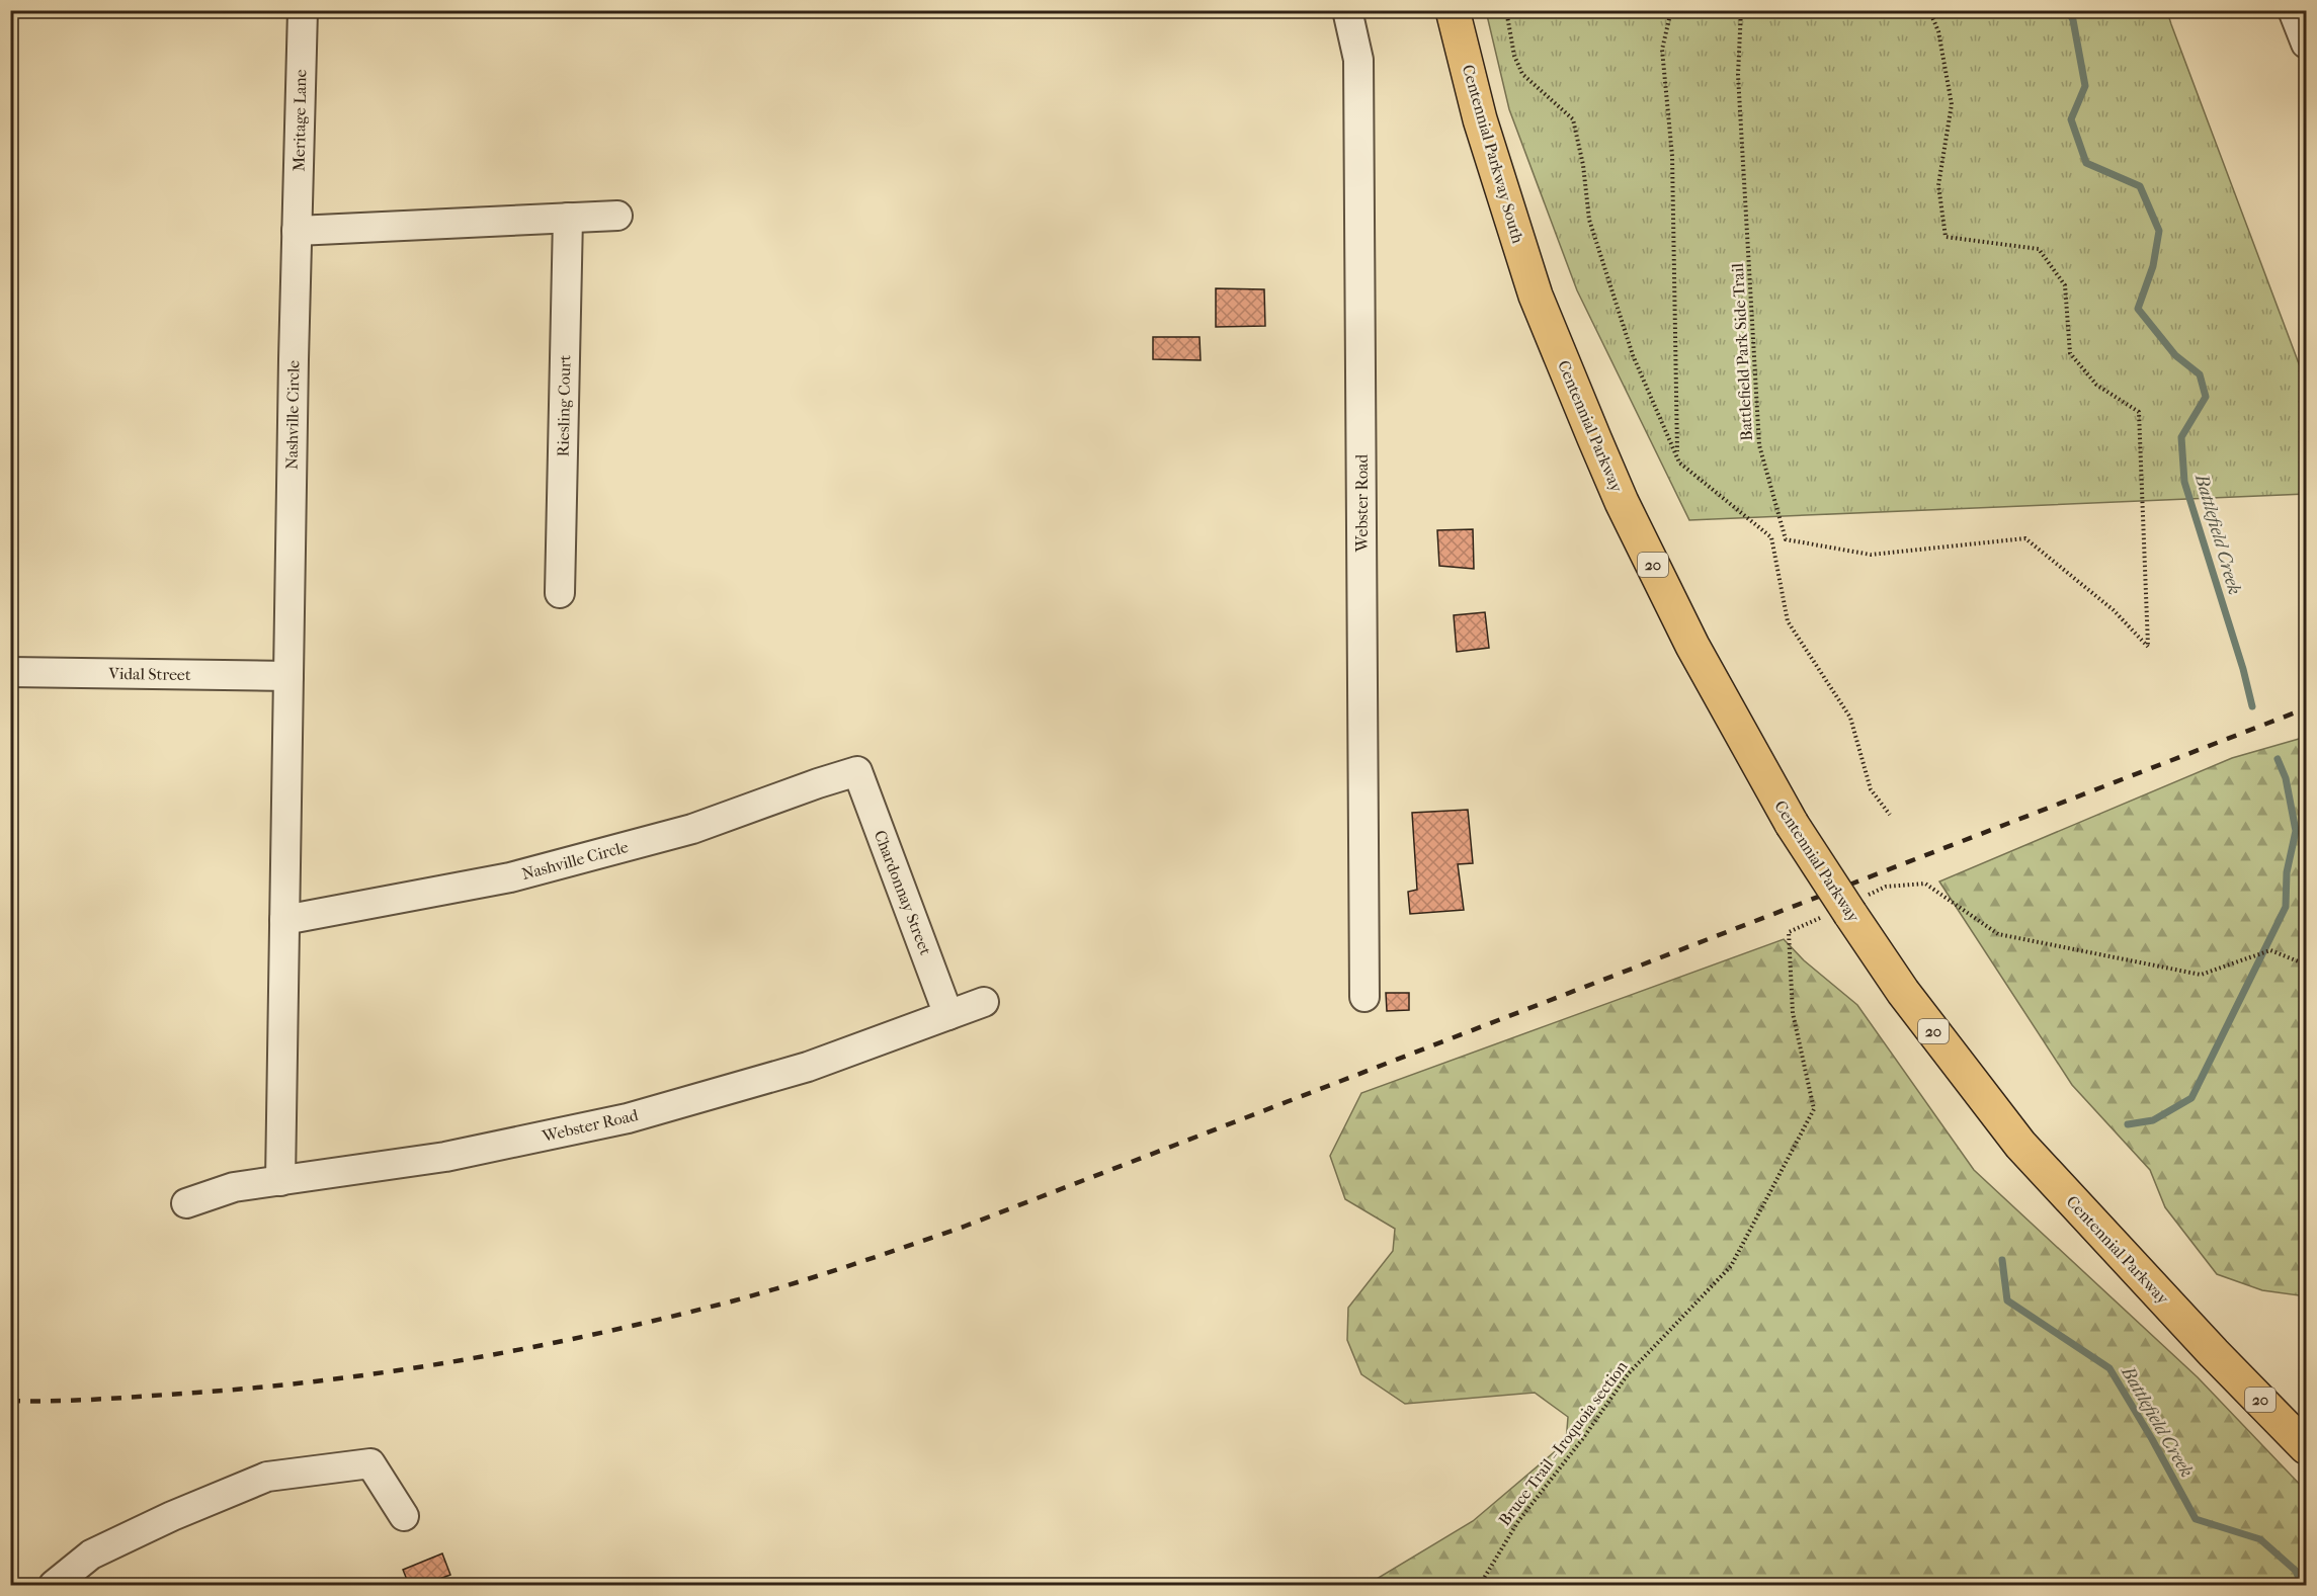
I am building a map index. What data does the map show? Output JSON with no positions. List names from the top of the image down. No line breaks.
{"streets":{"main road":["Centennial Parkway South","Centennial Parkway","20"],"street":["Meritage Lane","Riesling Court","Nashville Circle","Webster Road","Vidal Street","Chardonnay Street"],"path":["Battlefield Park Side Trail","Bruce Trail - Iroquoia section"]},"crossings":[["Meritage Lane","Nashville Circle"],["Centennial Parkway South","Centennial Parkway"],["Nashville Circle","Webster Road"],["Nashville Circle","Vidal Street"],["Nashville Circle","Chardonnay Street"],["Webster Road","Chardonnay Street"]],"water":["Battlefield Creek"]}
